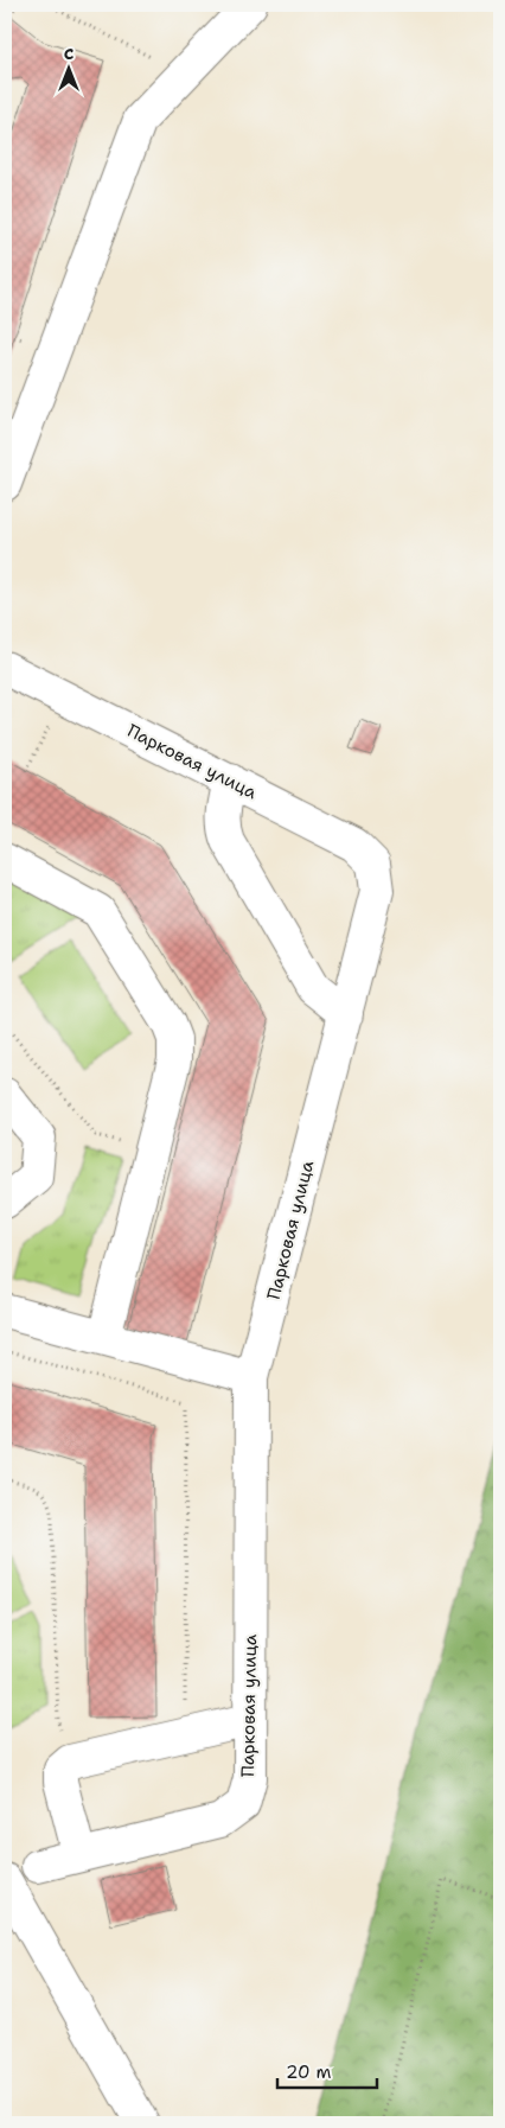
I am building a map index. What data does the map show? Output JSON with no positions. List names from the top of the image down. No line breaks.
{"streets":{"street":["Парковая улица"]},"scale_bar":"20 m","north":"top"}
